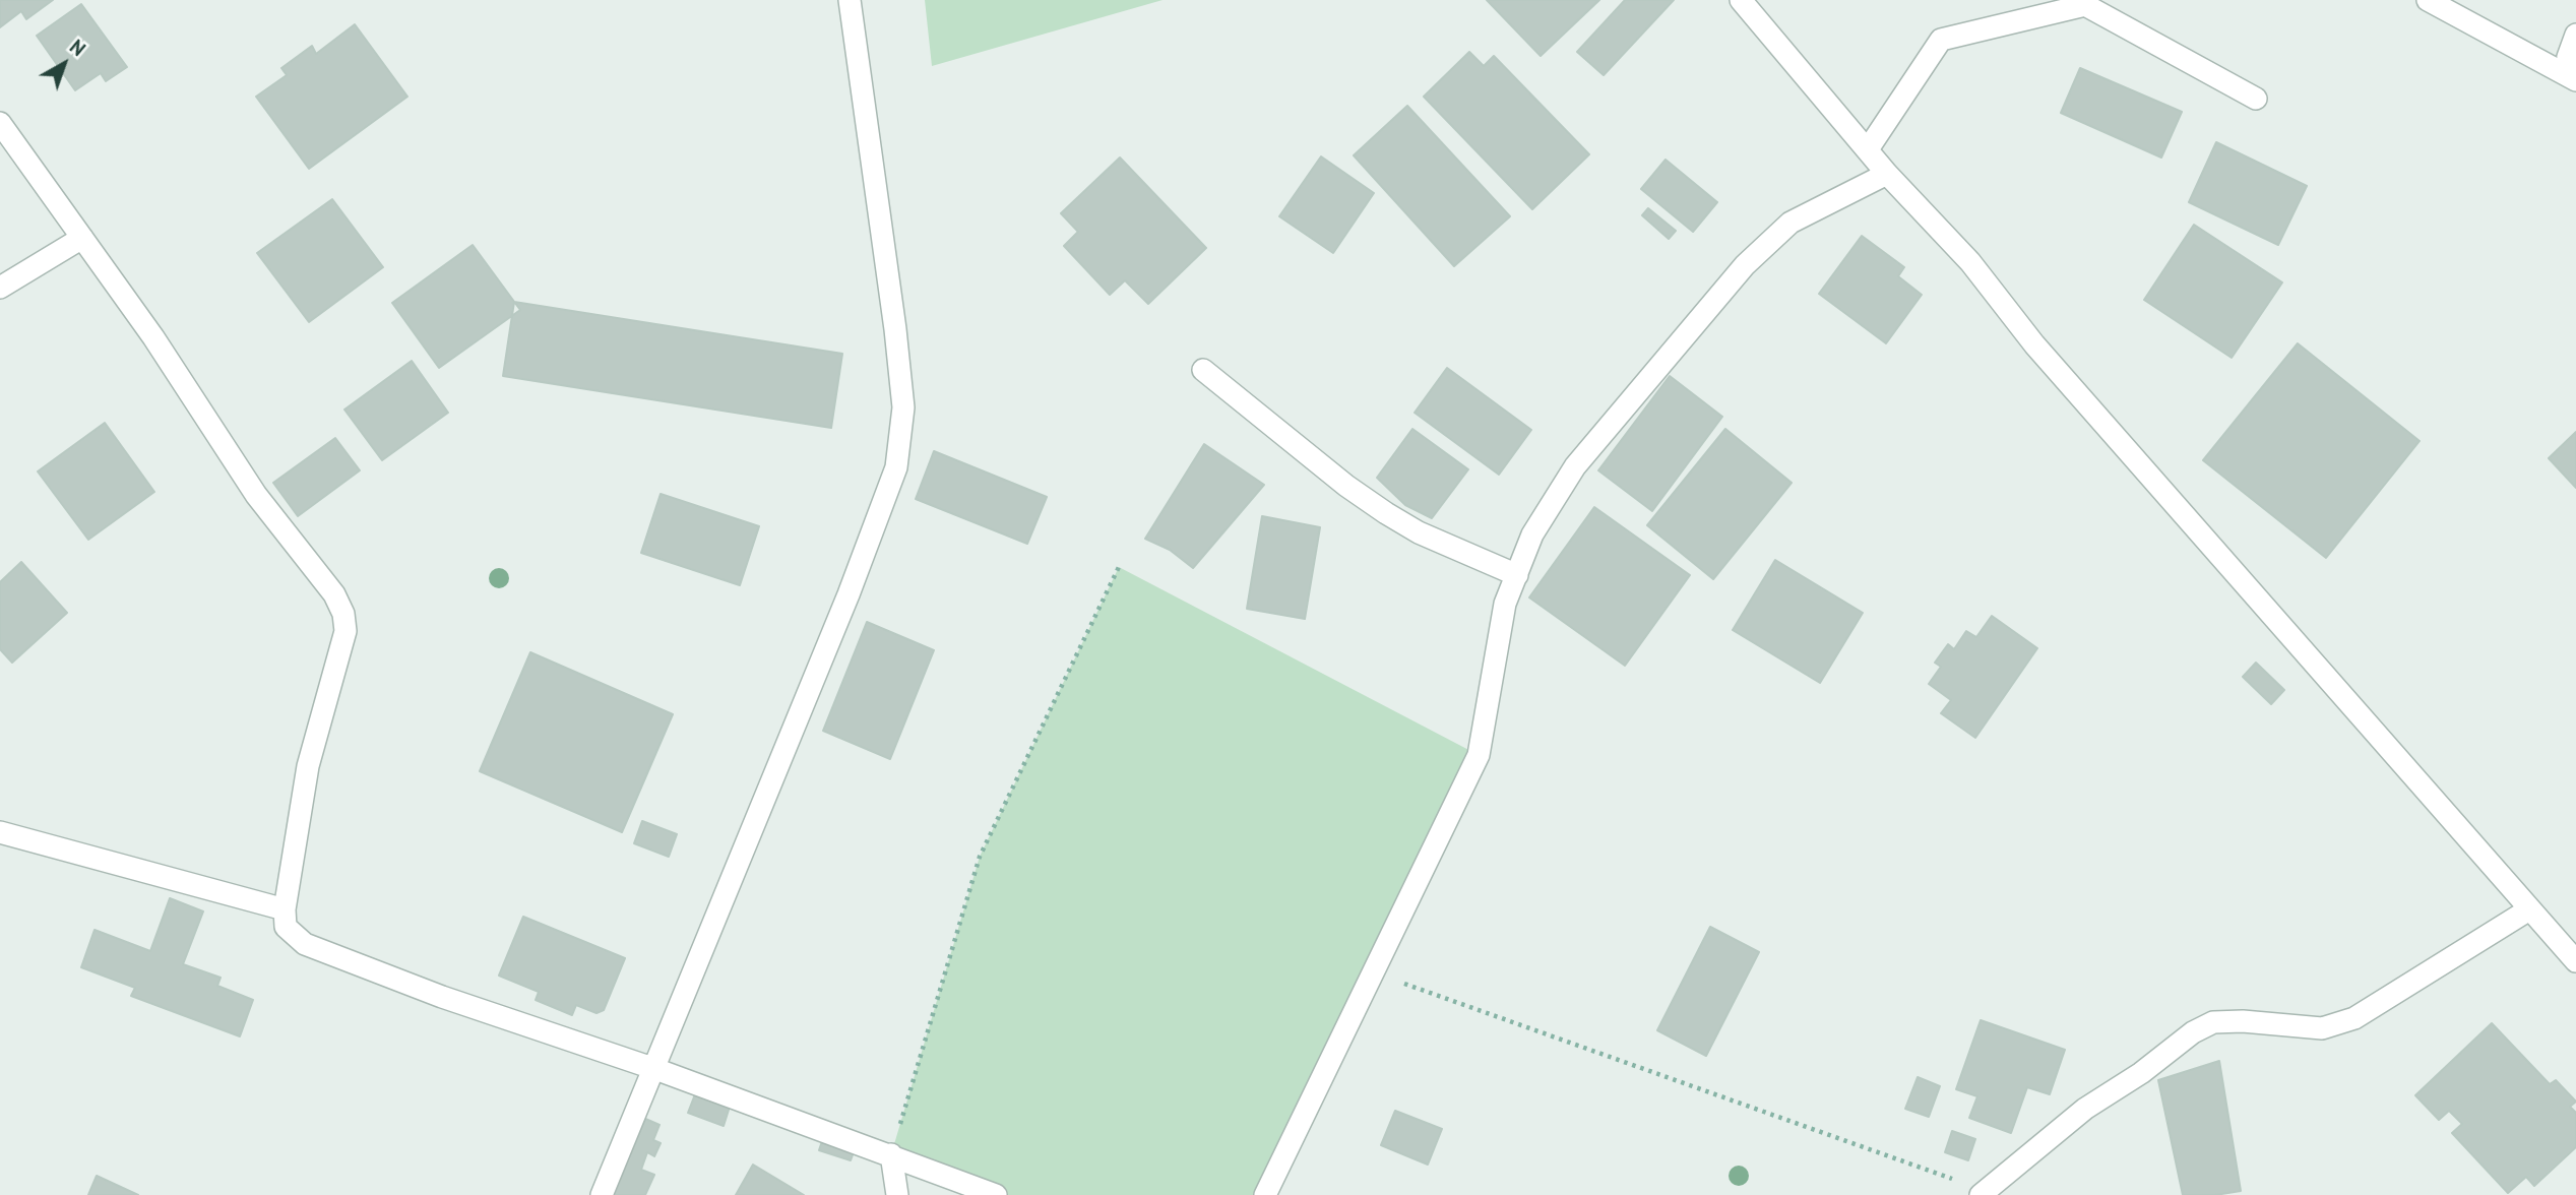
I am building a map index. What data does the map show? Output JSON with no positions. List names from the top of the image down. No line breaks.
{"north":"top right"}
